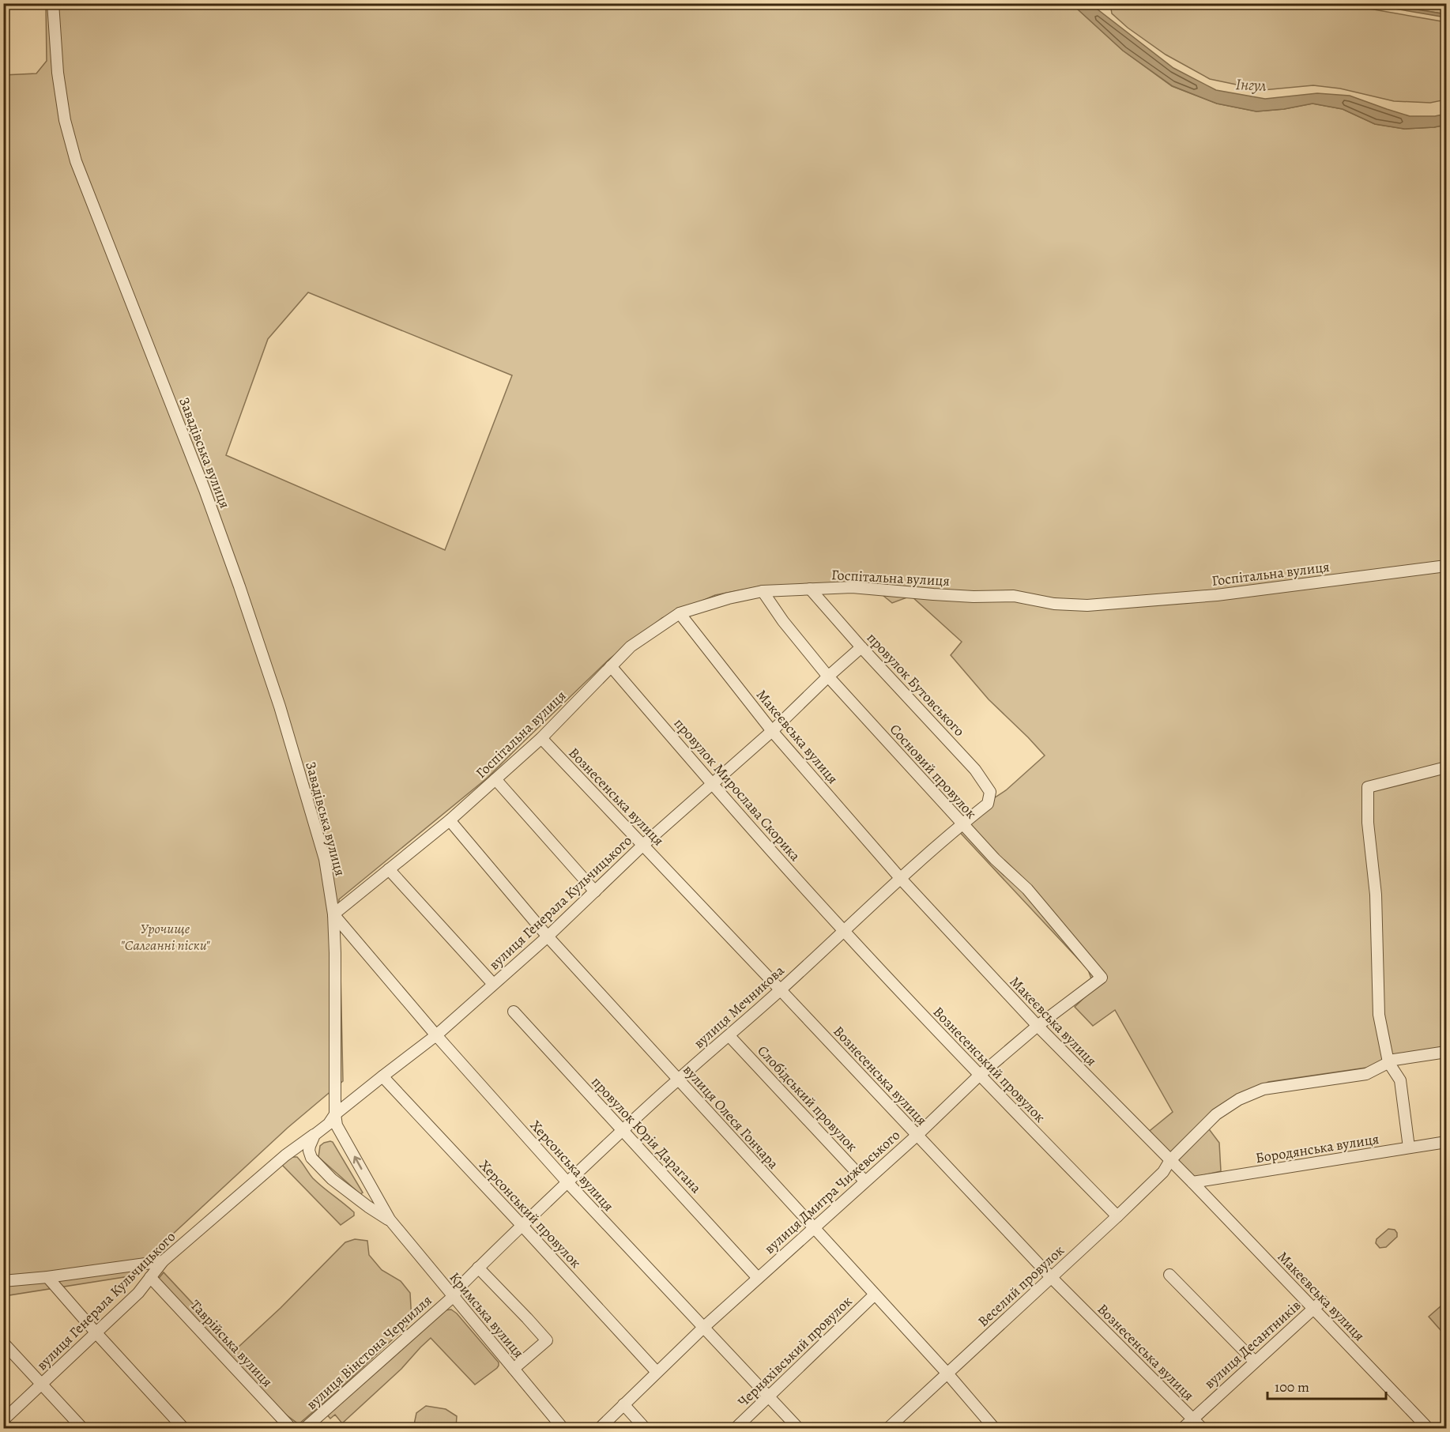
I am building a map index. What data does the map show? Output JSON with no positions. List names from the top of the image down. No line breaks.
{"streets":{"street":["Завадівська вулиця","Госпітальна вулиця","провулок Бутовського","Макеєвська вулиця","Сосновий провулок","провулок Мирослава Скорика","Вознесенська вулиця","вулиця Генерала Кульчицького","вулиця Мечникова","Вознесенський провулок","Слобідський провулок","вулиця Олеся Гончара","провулок Юрія Дарагана","Бородянська вулиця","Херсонська вулиця","вулиця Дмитра Чижевського","Херсонський провулок","Веселий провулок","Кримська вулиця","Таврійська вулиця","вулиця Десантників","Черняхівський провулок","вулиця Вінстона Черчилля"]},"crossings":[["Завадівська вулиця","Госпітальна вулиця"],["Завадівська вулиця","Херсонська вулиця"],["Завадівська вулиця","Кримська вулиця"],["Госпітальна вулиця","провулок Бутовського"],["Госпітальна вулиця","Макеєвська вулиця"],["Госпітальна вулиця","Сосновий провулок"],["Госпітальна вулиця","провулок Мирослава Скорика"],["Госпітальна вулиця","Вознесенська вулиця"],["Госпітальна вулиця","вулиця Олеся Гончара"],["Госпітальна вулиця","Херсонська вулиця"],["Госпітальна вулиця","Кримська вулиця"],["провулок Бутовського","вулиця Генерала Кульчицького"],["провулок Бутовського","вулиця Мечникова"],["Макеєвська вулиця","вулиця Генерала Кульчицького"],["Макеєвська вулиця","вулиця Мечникова"],["Макеєвська вулиця","Бородянська вулиця"],["Макеєвська вулиця","вулиця Дмитра Чижевського"],["Макеєвська вулиця","Веселий провулок"],["Макеєвська вулиця","вулиця Десантників"],["Сосновий провулок","вулиця Генерала Кульчицького"],["Сосновий провулок","вулиця Мечникова"],["Сосновий провулок","вулиця Дмитра Чижевського"],["провулок Мирослава Скорика","вулиця Генерала Кульчицького"],["провулок Мирослава Скорика","вулиця Мечникова"],["провулок Мирослава Скорика","Вознесенський провулок"],["Вознесенська вулиця","вулиця Генерала Кульчицького"],["Вознесенська вулиця","вулиця Мечникова"],["Вознесенська вулиця","вулиця Дмитра Чижевського"],["Вознесенська вулиця","Веселий провулок"],["Вознесенська вулиця","вулиця Десантників"],["вулиця Генерала Кульчицького","вулиця Олеся Гончара"],["вулиця Генерала Кульчицького","Херсонська вулиця"],["вулиця Генерала Кульчицького","Херсонський провулок"],["вулиця Генерала Кульчицького","Кримська вулиця"],["вулиця Генерала Кульчицького","Таврійська вулиця"],["вулиця Мечникова","Вознесенський провулок"],["вулиця Мечникова","Слобідський провулок"],["вулиця Мечникова","вулиця Олеся Гончара"],["вулиця Мечникова","провулок Юрія Дарагана"],["вулиця Мечникова","Херсонська вулиця"],["вулиця Мечникова","Херсонський провулок"],["вулиця Мечникова","Кримська вулиця"],["вулиця Мечникова","вулиця Вінстона Черчилля"],["Вознесенський провулок","вулиця Дмитра Чижевського"],["Вознесенський провулок","Веселий провулок"],["Слобідський провулок","вулиця Дмитра Чижевського"],["вулиця Олеся Гончара","вулиця Дмитра Чижевського"],["вулиця Олеся Гончара","Веселий провулок"],["вулиця Олеся Гончара","Черняхівський провулок"],["провулок Юрія Дарагана","вулиця Дмитра Чижевського"],["Херсонська вулиця","вулиця Дмитра Чижевського"],["Херсонська вулиця","Кримська вулиця"],["Херсонська вулиця","Черняхівський провулок"],["вулиця Дмитра Чижевського","Херсонський провулок"],["Кримська вулиця","вулиця Вінстона Черчилля"]],"water":["Інгул"],"parks":["Урочище \"Салганні піски\""],"scale_bar":"100 m"}
